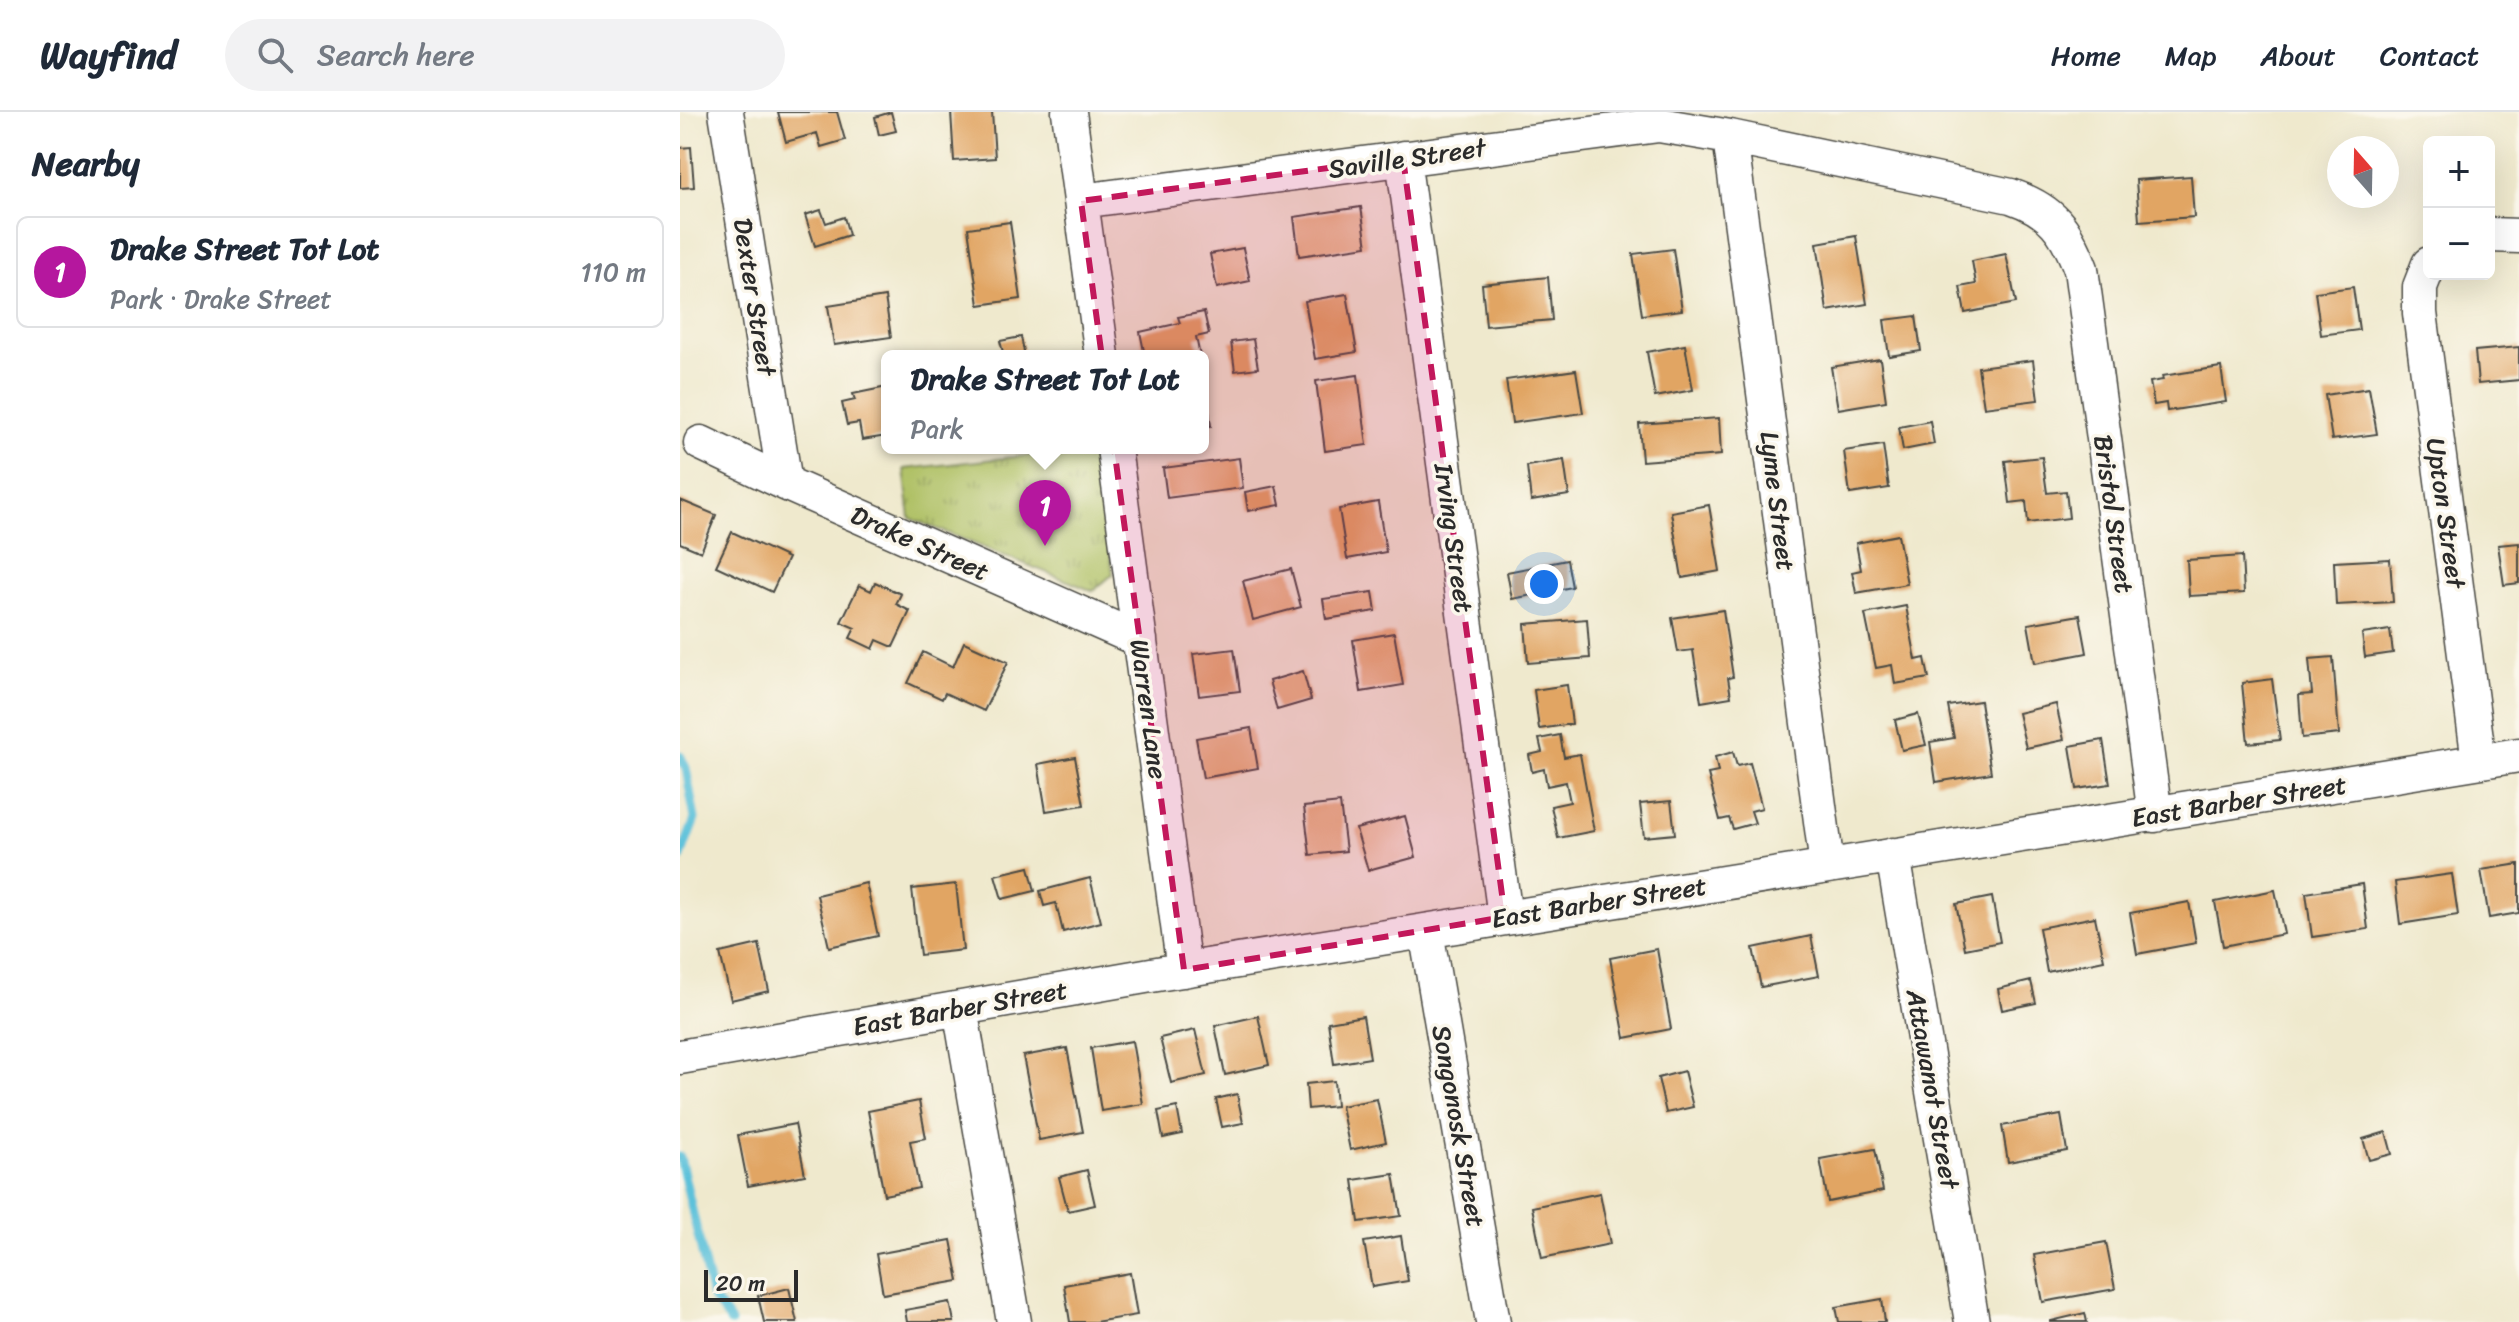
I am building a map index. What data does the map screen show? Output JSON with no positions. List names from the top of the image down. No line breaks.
{"streets":{"street":["Saville Street","Dexter Street","Lyme Street","Upton Street","Bristol Street","Irving Street","Drake Street","Warren Lane","East Barber Street","Attawanot Street","Songonosk Street"]},"crossings":[["Saville Street","Lyme Street"],["Saville Street","Bristol Street"],["Saville Street","Irving Street"],["Dexter Street","Drake Street"],["Lyme Street","East Barber Street"],["Upton Street","East Barber Street"],["Bristol Street","East Barber Street"],["Irving Street","East Barber Street"],["Drake Street","Warren Lane"],["Warren Lane","East Barber Street"],["East Barber Street","Attawanot Street"],["East Barber Street","Songonosk Street"]],"scale_bar":"20 m","north":"top","page":{"header":"Wayfind","search":"Search here","nav":["Home","Map","About","Contact"],"heading":"Nearby","map_buttons":["+","−"],"list":[{"mark":"1","name":"Drake Street Tot Lot","note":"Park · Drake Street","value":"110 m"}],"popup":["Drake Street Tot Lot","Park"],"pins":"1","scale":"20 m"}}
